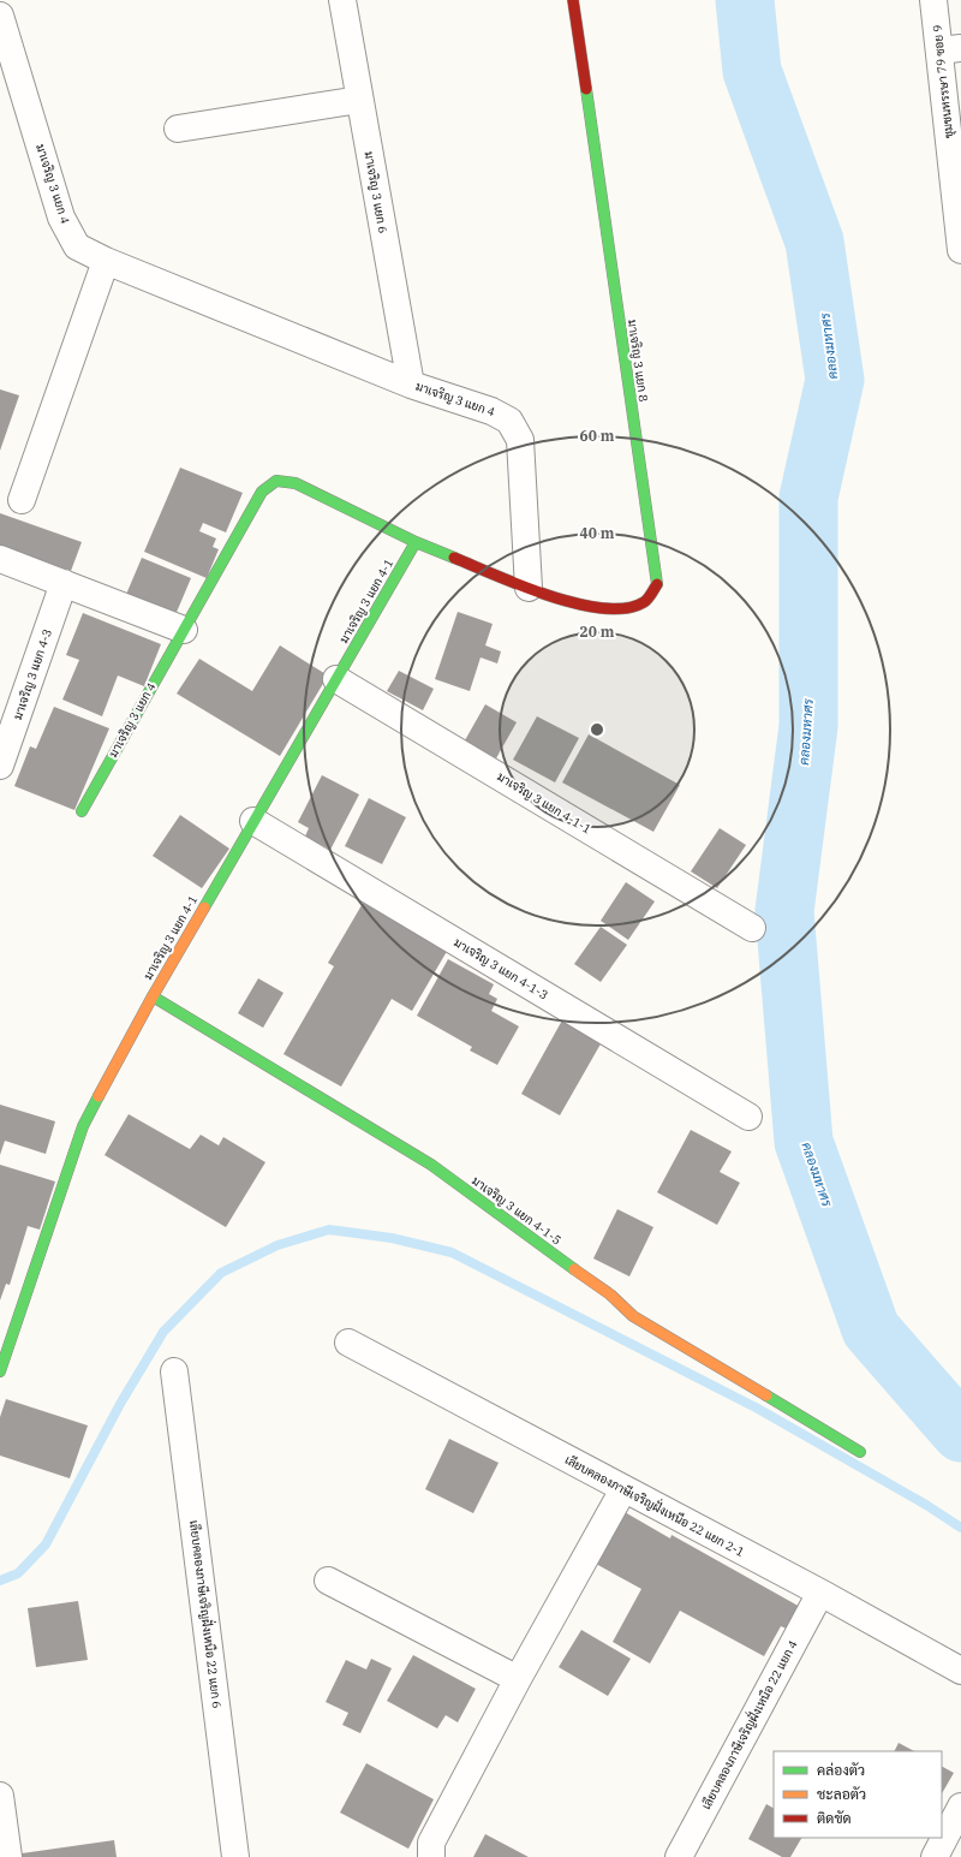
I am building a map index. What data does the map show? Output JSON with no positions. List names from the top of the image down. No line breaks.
{"streets":{"street":["ชุมชนหรรษา 79 ซอย 9","มาเจริญ 3 แยก 4","มาเจริญ 3 แยก 6","มาเจริญ 3 แยก 8","มาเจริญ 3 แยก 4-1","มาเจริญ 3 แยก 4-3","มาเจริญ 3 แยก 4-1-1","มาเจริญ 3 แยก 4-1-3","มาเจริญ 3 แยก 4-1-5","เลียบคลองภาษีเจริญฝั่งเหนือ 22 แยก 2-1","เลียบคลองภาษีเจริญฝั่งเหนือ 22 แยก 6","เลียบคลองภาษีเจริญฝั่งเหนือ 22 แยก 4"]},"crossings":[["มาเจริญ 3 แยก 4","มาเจริญ 3 แยก 6"],["มาเจริญ 3 แยก 4","มาเจริญ 3 แยก 8"],["มาเจริญ 3 แยก 4","มาเจริญ 3 แยก 4-1"],["มาเจริญ 3 แยก 4-1","มาเจริญ 3 แยก 4-1-1"],["มาเจริญ 3 แยก 4-1","มาเจริญ 3 แยก 4-1-3"],["มาเจริญ 3 แยก 4-1","มาเจริญ 3 แยก 4-1-5"],["เลียบคลองภาษีเจริญฝั่งเหนือ 22 แยก 2-1","เลียบคลองภาษีเจริญฝั่งเหนือ 22 แยก 4"]],"water":["คลองมหาศร"],"legend":["คล่องตัว","ชะลอตัว","ติดขัด"],"rings":["60 m","40 m","20 m"]}
